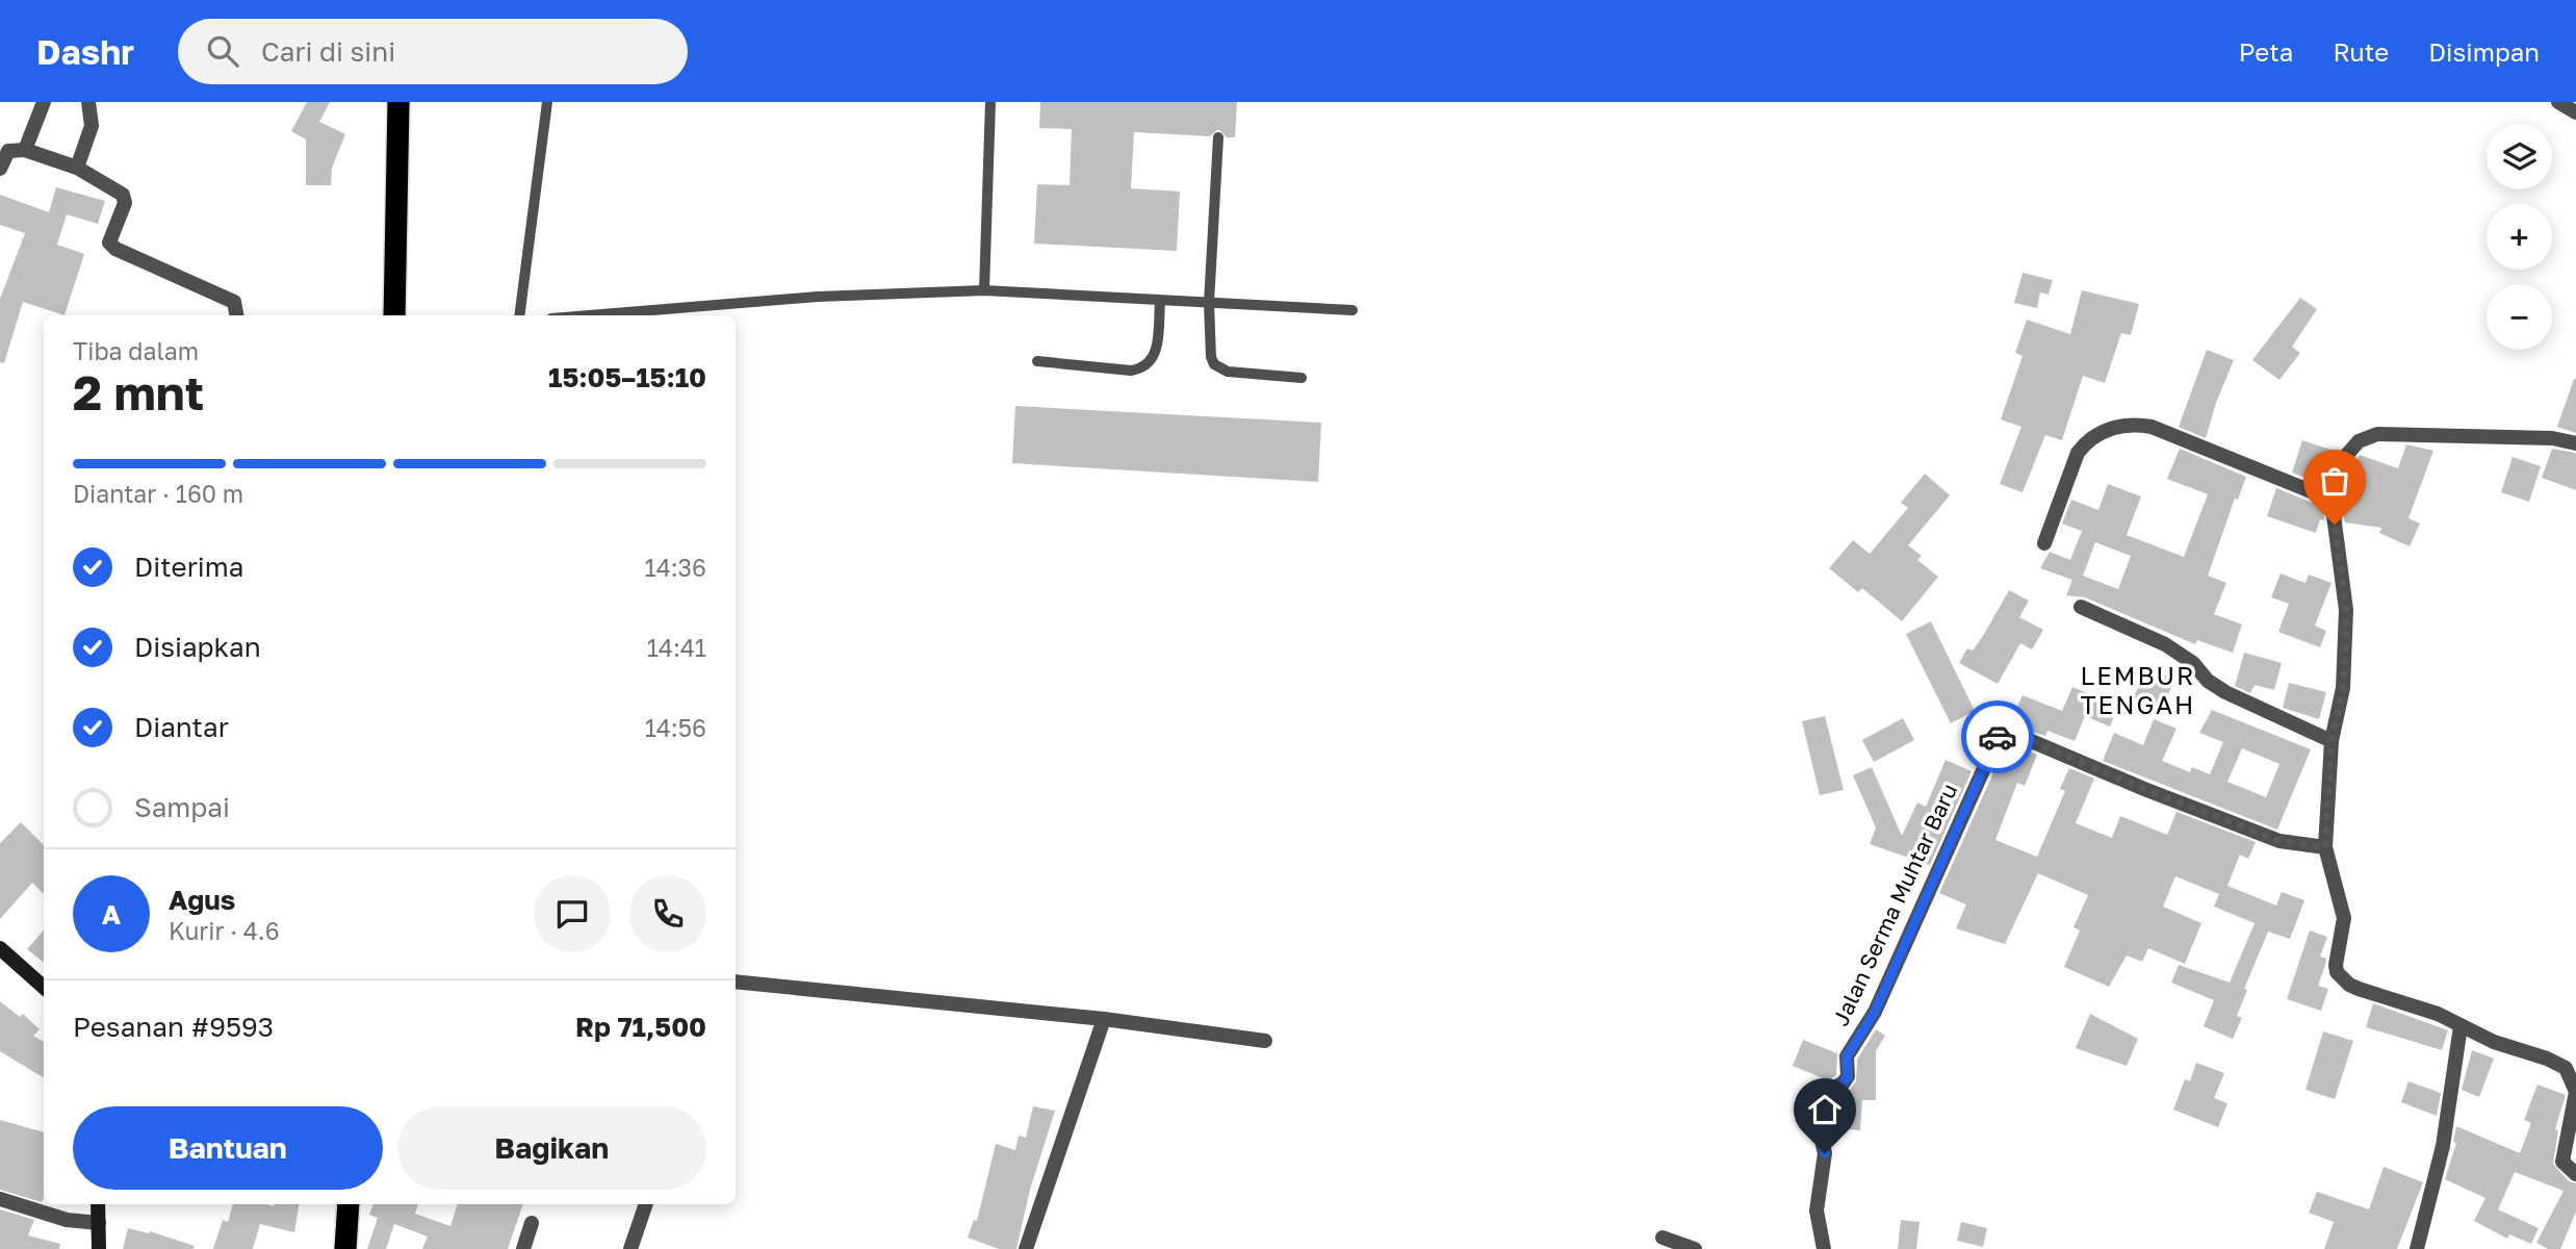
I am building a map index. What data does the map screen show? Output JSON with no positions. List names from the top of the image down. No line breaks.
{"streets":{"street":["Jalan Serma Muhtar Baru"]},"districts":["LEMBUR TENGAH"],"page":{"header":"Dashr","search":"Cari di sini","nav":["Peta","Rute","Disimpan"],"map_buttons":["+","−"],"heading":["2 mnt","Tiba dalam","15:05–15:10"],"panel":["Agus","Kurir · 4.6","Pesanan #9593","Rp 71,500"],"bar":"Diantar · 160 m","list":[["Diterima","14:36"],["Disiapkan","14:41"],["Diantar","14:56"],"Sampai"],"round":"A","buttons":["Bantuan","Bagikan"]}}
